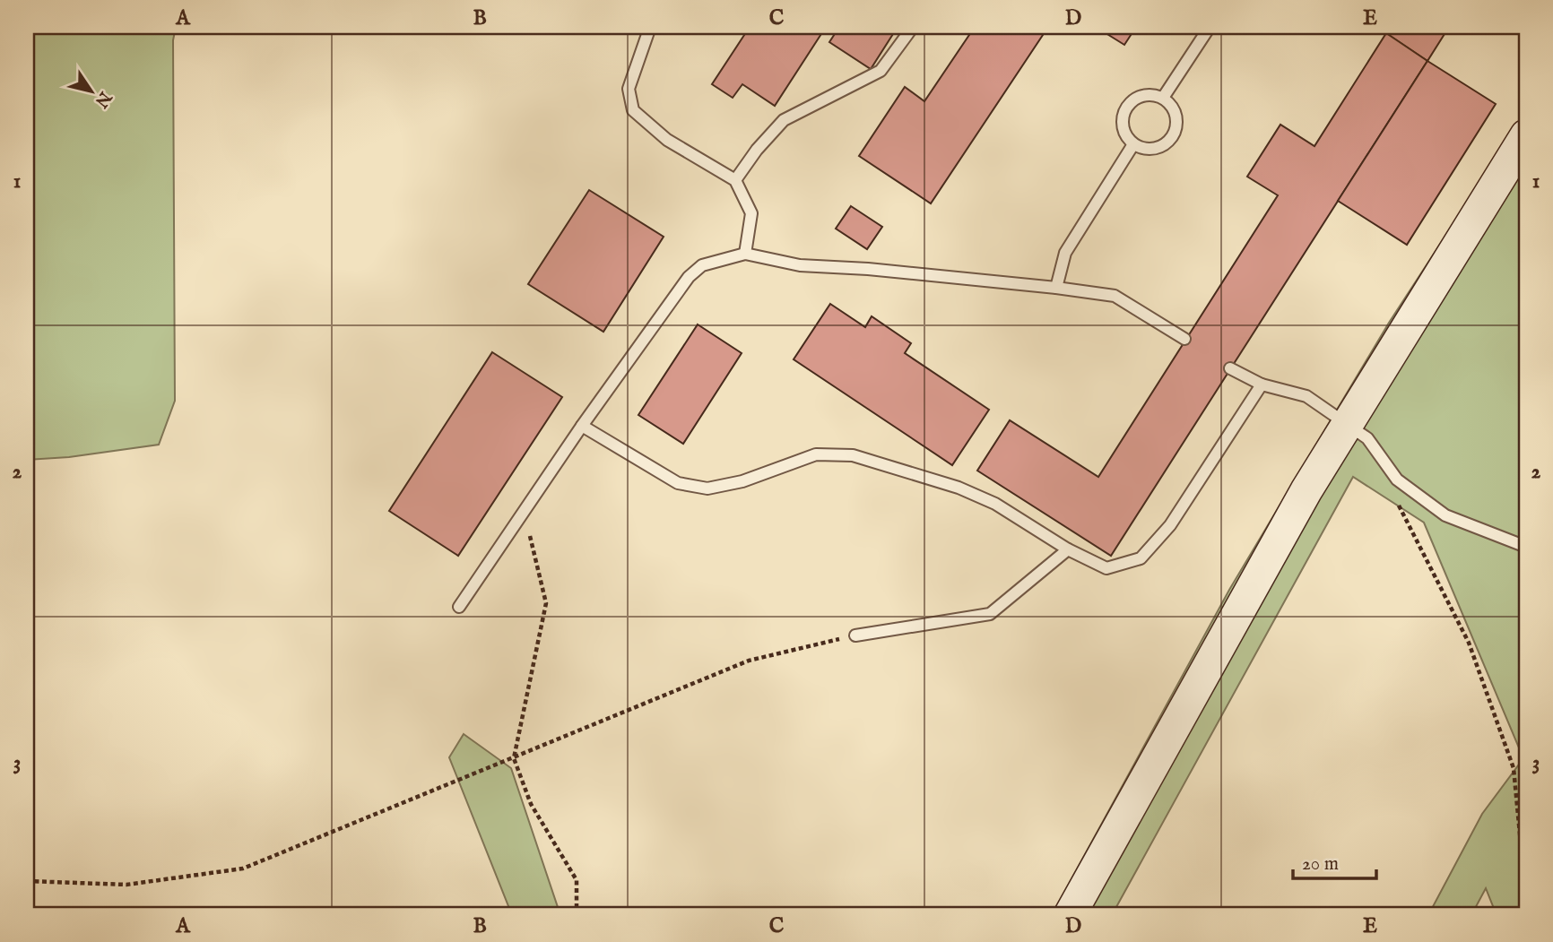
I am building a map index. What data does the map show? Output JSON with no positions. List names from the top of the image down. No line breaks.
{"scale_bar":"20 m","north":"bottom right","grid":{"columns":["A","B","C","D","E"],"rows":["1","2","3"]}}
